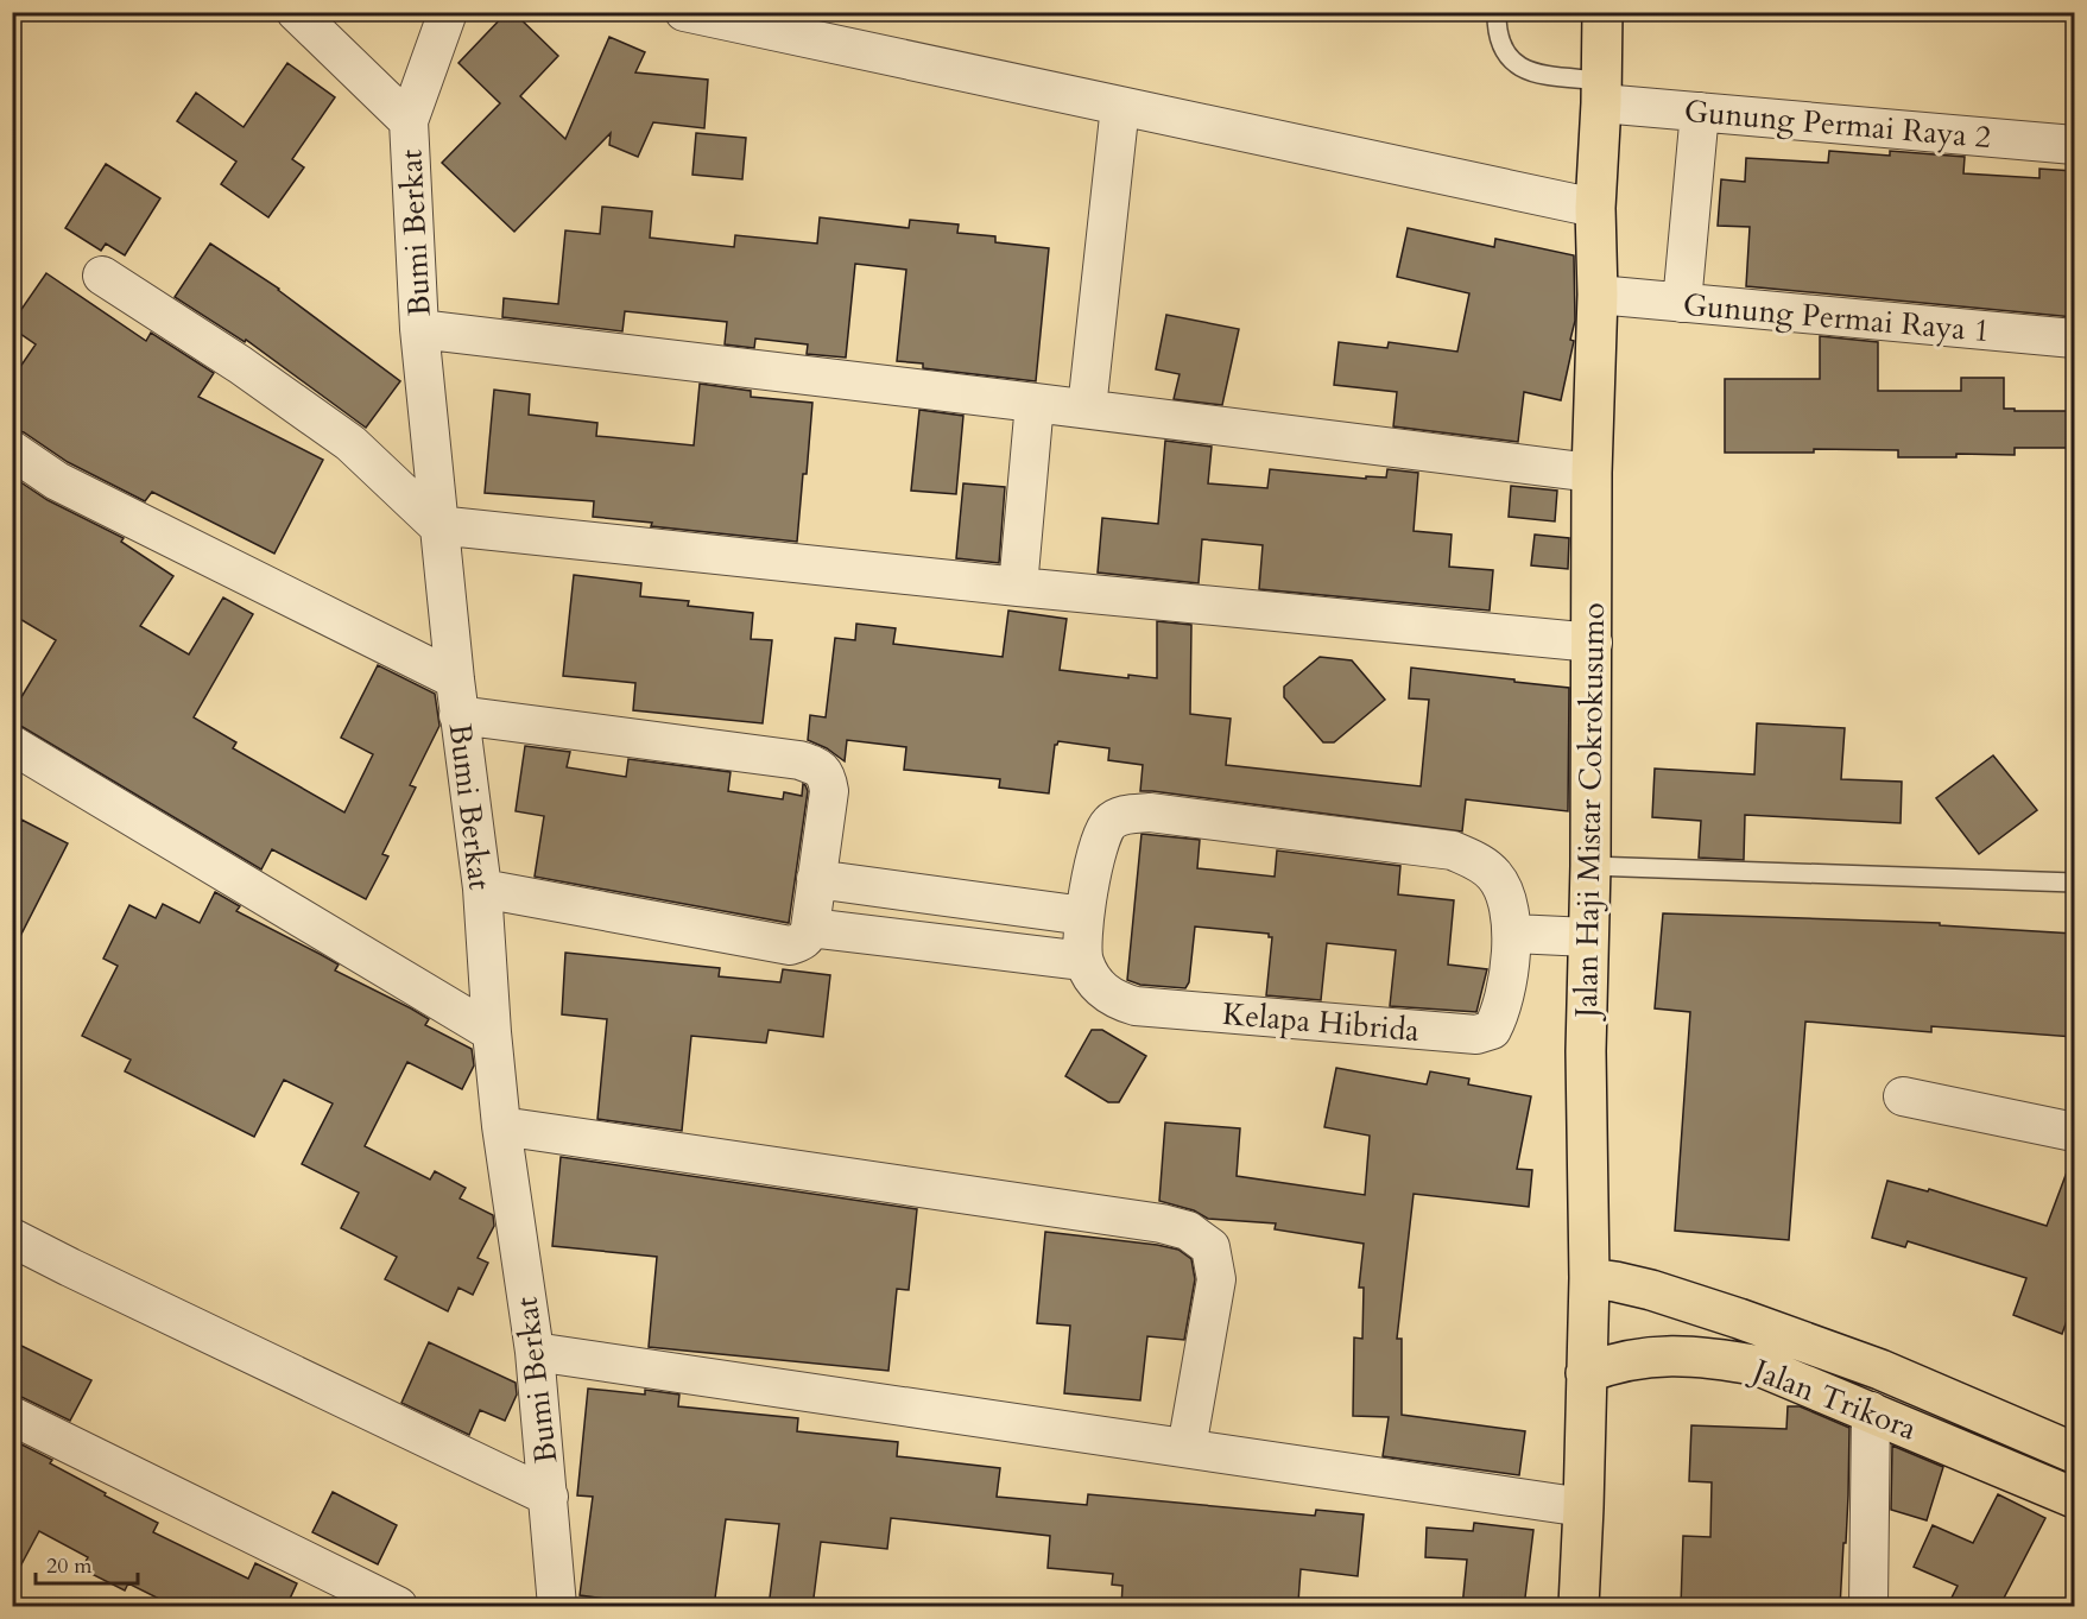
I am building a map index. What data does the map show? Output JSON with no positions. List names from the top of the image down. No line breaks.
{"streets":{"main road":["Jalan Haji Mistar Cokrokusumo","Jalan Trikora"],"street":["Gunung Permai Raya 2","Bumi Berkat","Gunung Permai Raya 1","Kelapa Hibrida"]},"crossings":[["Gunung Permai Raya 2","Jalan Haji Mistar Cokrokusumo"],["Gunung Permai Raya 1","Jalan Haji Mistar Cokrokusumo"],["Jalan Haji Mistar Cokrokusumo","Jalan Trikora"]],"scale_bar":"20 m"}
